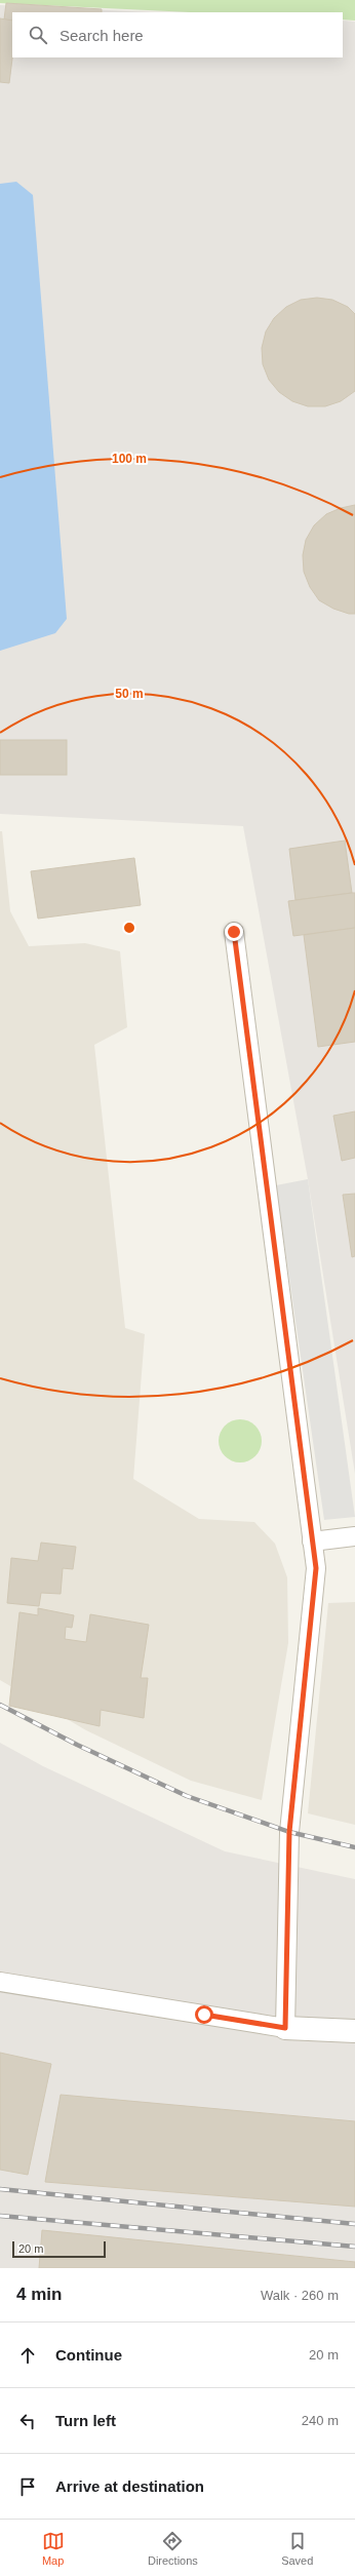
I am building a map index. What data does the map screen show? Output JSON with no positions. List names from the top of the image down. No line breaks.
{"scale_bar":"20 m","page":{"search":"Search here","scale":"20 m","heading":["4 min","Walk · 260 m"],"list":[["Continue","20 m"],["Turn left","240 m"],"Arrive at destination"],"nav":["Map","Directions","Saved"]},"rings":["100 m","50 m"]}
